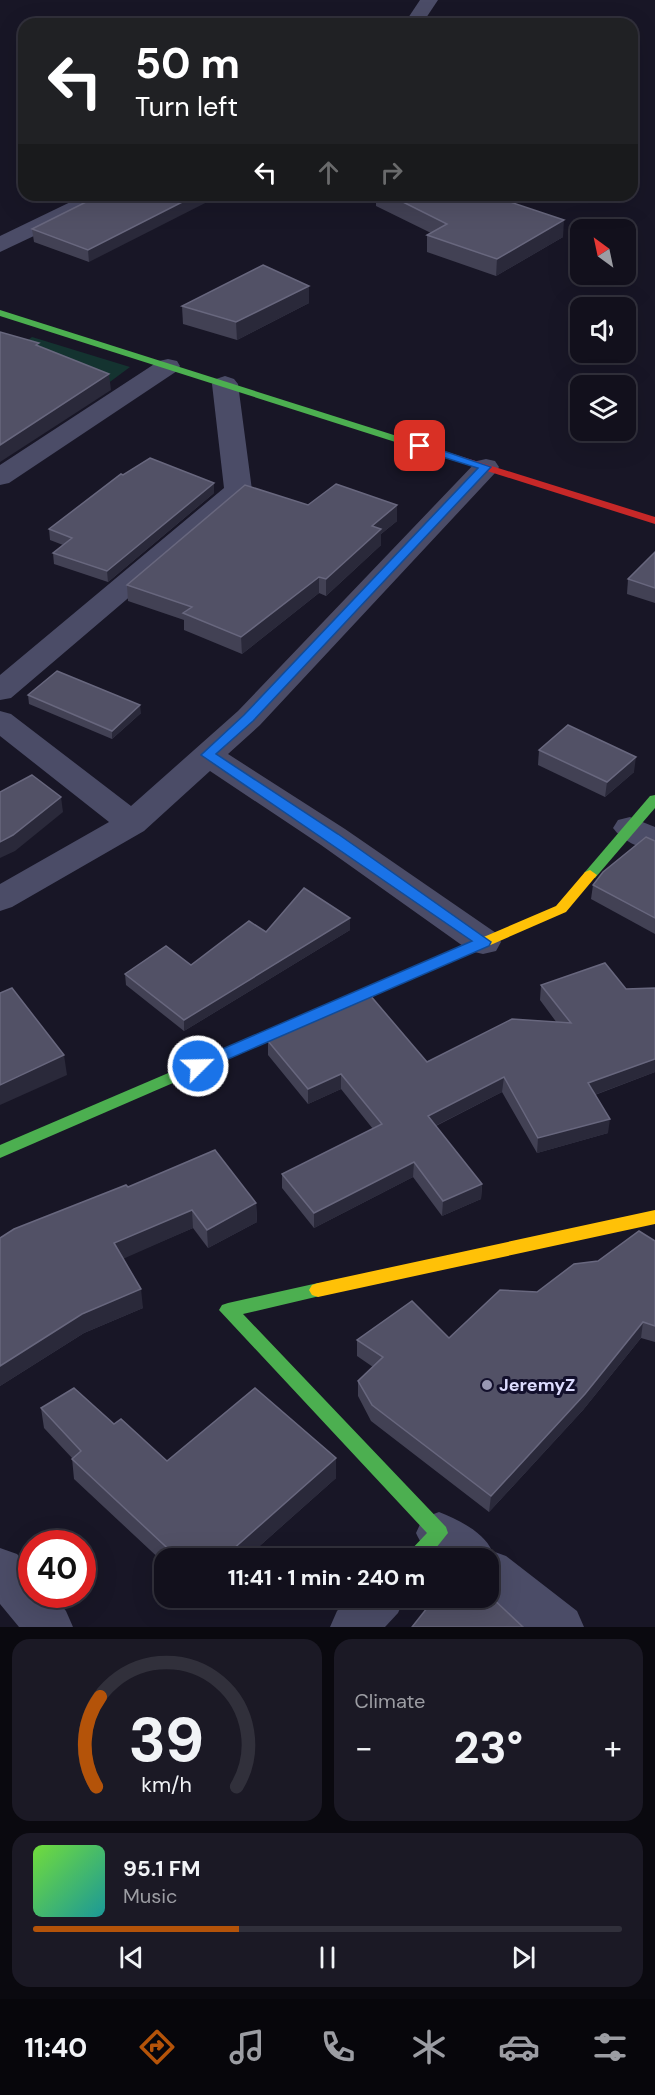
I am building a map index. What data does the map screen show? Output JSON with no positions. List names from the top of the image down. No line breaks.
{"places":["JeremyZ"],"north":"top left","page":{"turn":["50 m","Turn left"],"limit":"40","trip":"11:41 · 1 min · 240 m","tile":"Climate","heat":["−","23°","+"],"song":["95.1 FM","Music"],"tabs":"11:40","gauge":["39","km/h"]}}
